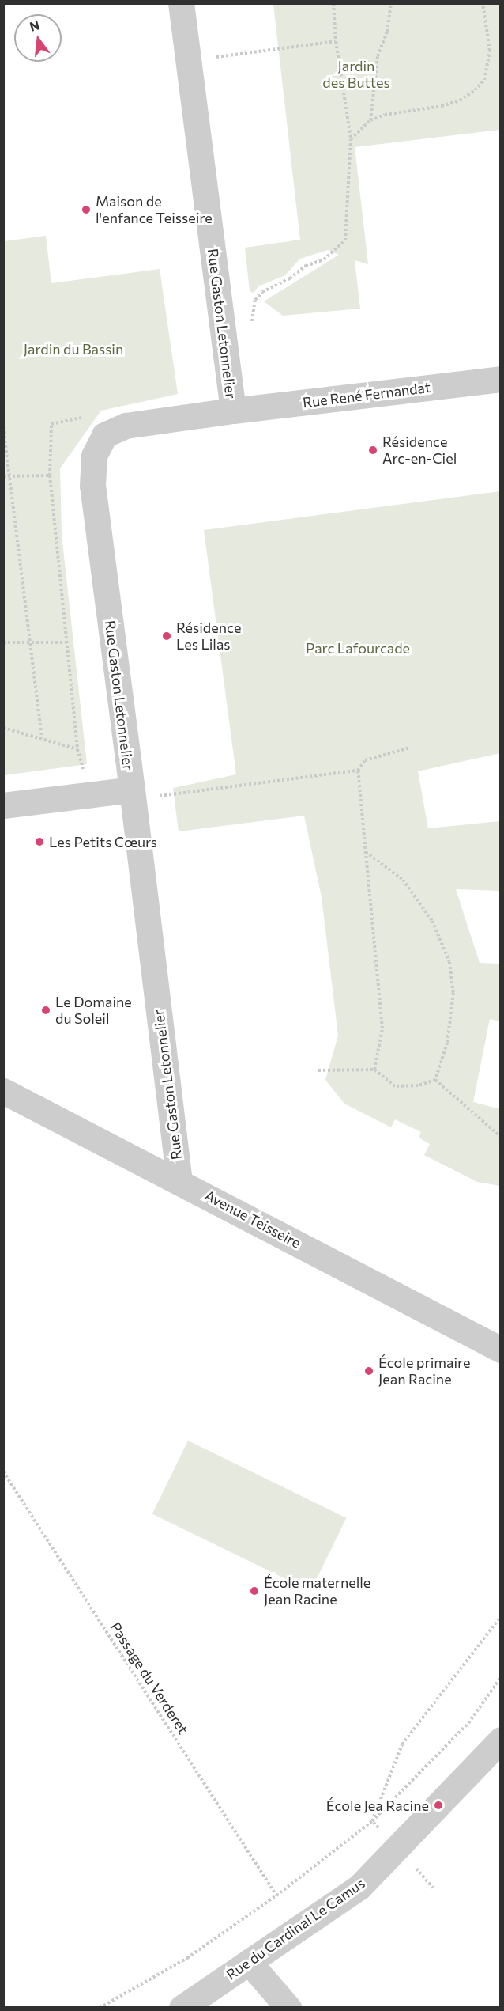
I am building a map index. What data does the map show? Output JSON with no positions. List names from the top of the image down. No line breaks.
{"streets":{"street":["Rue Gaston Letonnelier","Rue René Fernandat","Avenue Teisseire","Rue du Cardinal Le Camus"],"path":["Passage du Verderet"]},"crossings":[["Rue Gaston Letonnelier","Rue René Fernandat"],["Rue Gaston Letonnelier","Avenue Teisseire"]],"parks":["Jardin des Buttes","Jardin du Bassin","Parc Lafourcade"],"places":["Maison de l'enfance Teisseire","Résidence Arc-en-Ciel","Résidence Les Lilas","Les Petits Cœurs","Le Domaine du Soleil","École primaire Jean Racine","École maternelle Jean Racine","École Jea Racine"],"north":"top"}
